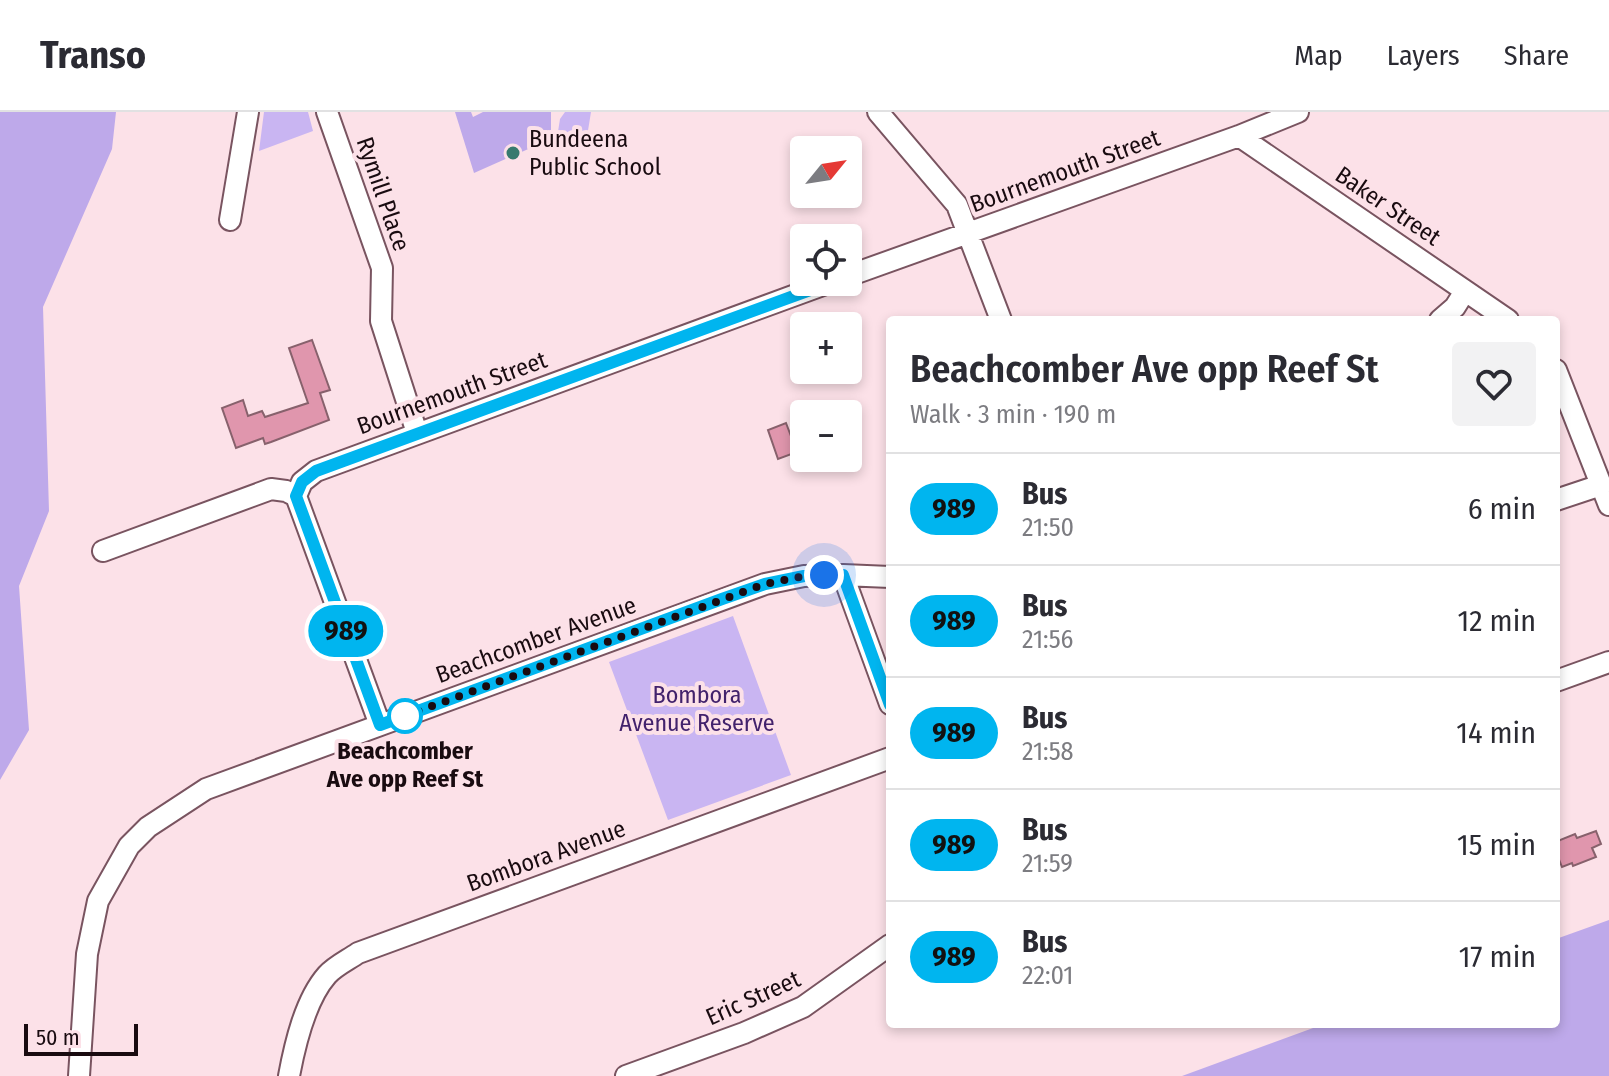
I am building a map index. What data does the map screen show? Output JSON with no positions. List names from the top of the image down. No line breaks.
{"streets":{"street":["Bournemouth Street","Rymill Place","Baker Street","Beachcomber Avenue","Bombora Avenue","Eric Street"]},"crossings":[["Bournemouth Street","Rymill Place"],["Bournemouth Street","Baker Street"]],"parks":["Bombora Avenue Reserve"],"places":["Bundeena Public School","Beachcomber Ave opp Reef St"],"lines":["bus line 989"],"scale_bar":"50 m","north":"top right","page":{"header":"Transo","nav":["Map","Layers","Share"],"on_map":"989","map_buttons":["+","−"],"heading":["Beachcomber Ave opp Reef St","Walk · 3 min · 190 m"],"list":[{"mark":"989","name":"Bus","note":"21:50","value":"6 min"},{"mark":"989","name":"Bus","note":"21:56","value":"12 min"},{"mark":"989","name":"Bus","note":"21:58","value":"14 min"},{"mark":"989","name":"Bus","note":"21:59","value":"15 min"},{"mark":"989","name":"Bus","note":"22:01","value":"17 min"}],"scale":"50 m"}}
